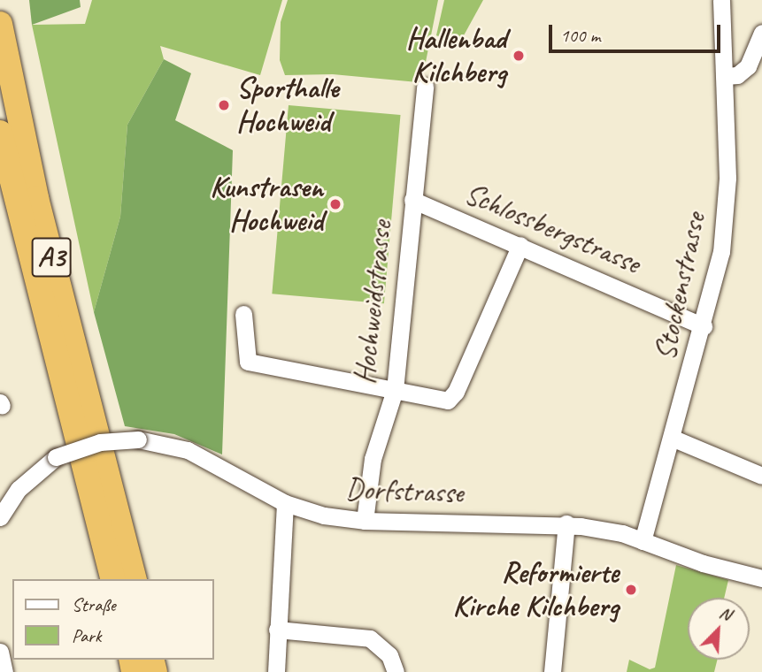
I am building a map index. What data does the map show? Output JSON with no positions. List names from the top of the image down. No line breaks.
{"streets":{"highway":["A3"],"street":["Schlossbergstrasse","Stockenstrasse","Hochweidstrasse","Dorfstrasse"]},"crossings":[["Schlossbergstrasse","Stockenstrasse"],["Schlossbergstrasse","Hochweidstrasse"],["Stockenstrasse","Dorfstrasse"],["Hochweidstrasse","Dorfstrasse"]],"places":["Hallenbad Kilchberg","Sporthalle Hochweid","Kunstrasen Hochweid","Reformierte Kirche Kilchberg"],"legend":["Straße","Park"],"scale_bar":"100 m","north":"top right"}
